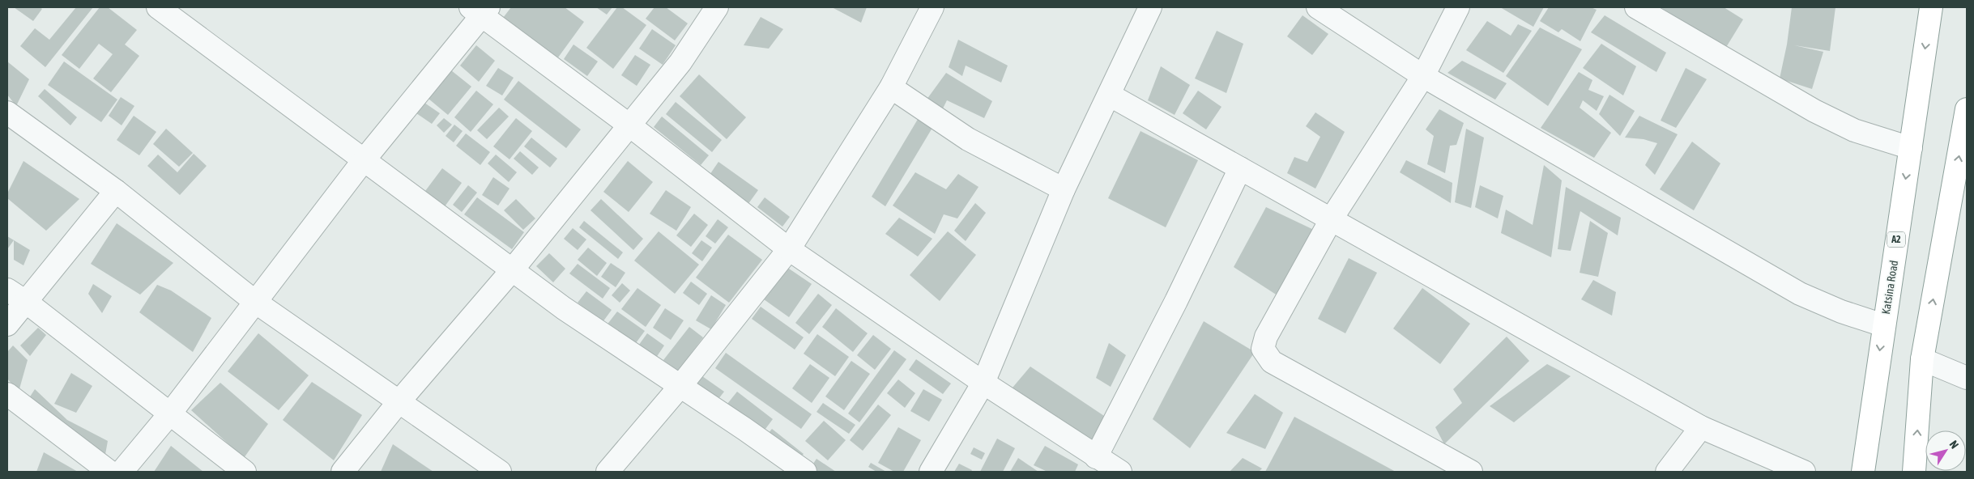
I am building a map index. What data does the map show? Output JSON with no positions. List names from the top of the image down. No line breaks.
{"streets":{"highway":["A2","Katsina Road"]},"north":"top right"}
